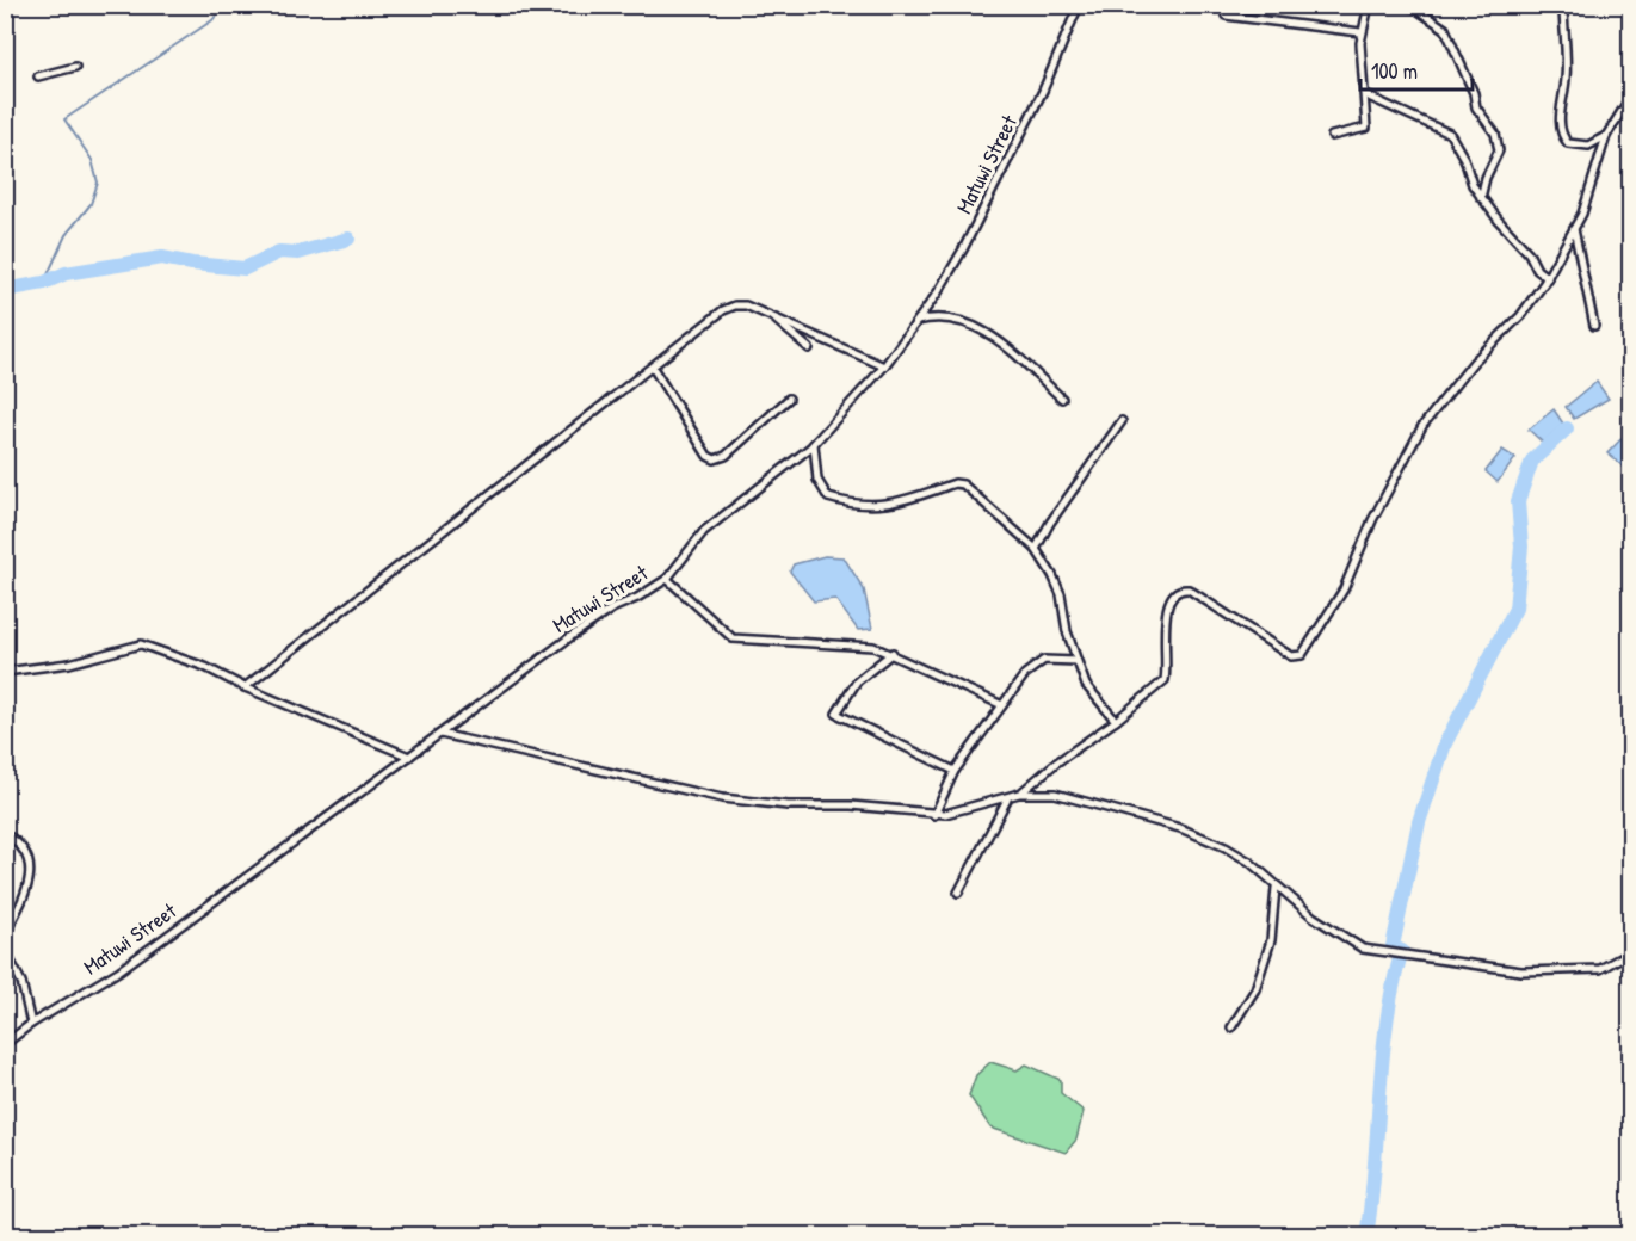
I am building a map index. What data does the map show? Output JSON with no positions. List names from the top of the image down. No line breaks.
{"streets":{"street":["Matuwi Street"]},"scale_bar":"100 m"}
